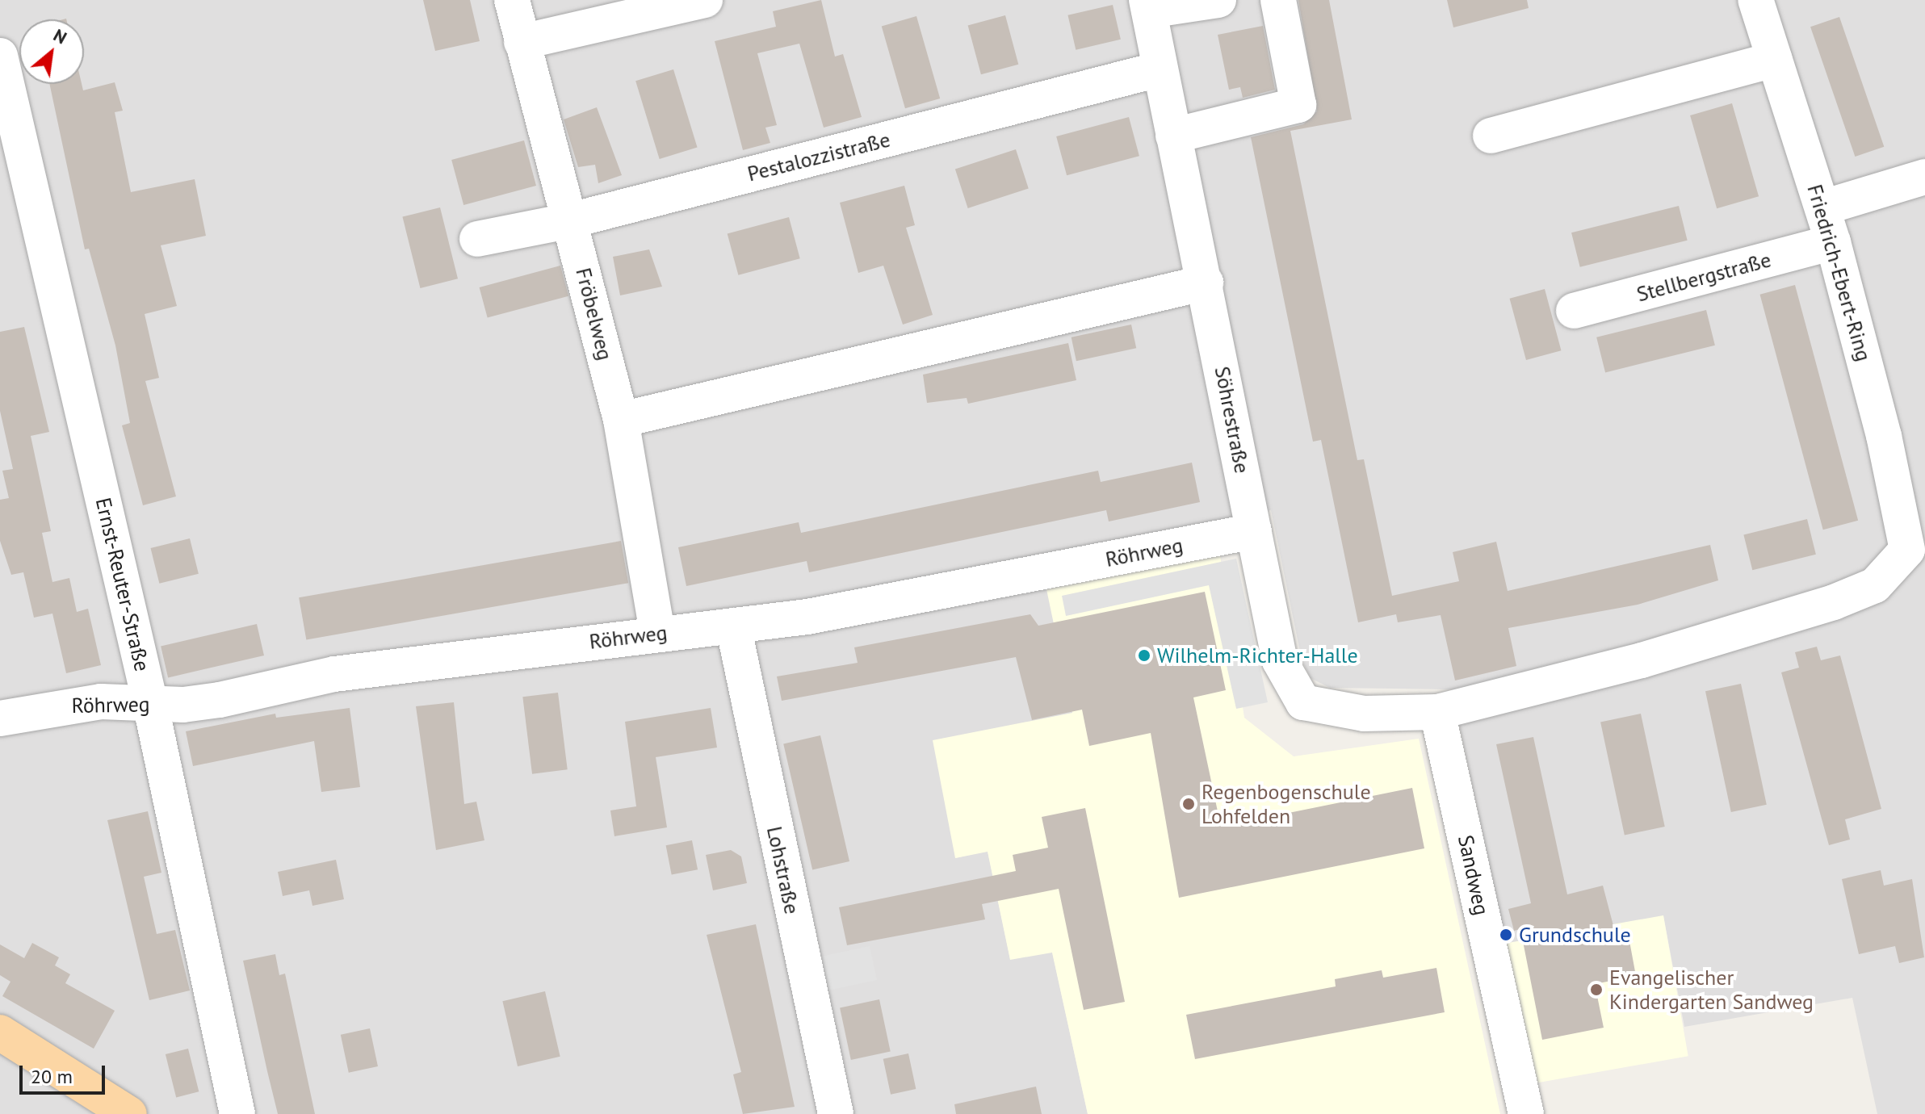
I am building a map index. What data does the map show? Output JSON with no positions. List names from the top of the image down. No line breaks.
{"streets":{"street":["Pestalozzistraße","Friedrich-Ebert-Ring","Stellbergstraße","Fröbelweg","Söhrestraße","Röhrweg","Ernst-Reuter-Straße","Lohstraße","Sandweg"]},"crossings":[["Pestalozzistraße","Fröbelweg"],["Pestalozzistraße","Söhrestraße"],["Friedrich-Ebert-Ring","Stellbergstraße"],["Friedrich-Ebert-Ring","Söhrestraße"],["Friedrich-Ebert-Ring","Sandweg"],["Fröbelweg","Röhrweg"],["Söhrestraße","Röhrweg"],["Söhrestraße","Sandweg"],["Röhrweg","Ernst-Reuter-Straße"],["Röhrweg","Lohstraße"]],"places":["Wilhelm-Richter-Halle","Regenbogenschule Lohfelden","Grundschule","Evangelischer Kindergarten Sandweg"],"scale_bar":"20 m","north":"top right"}
